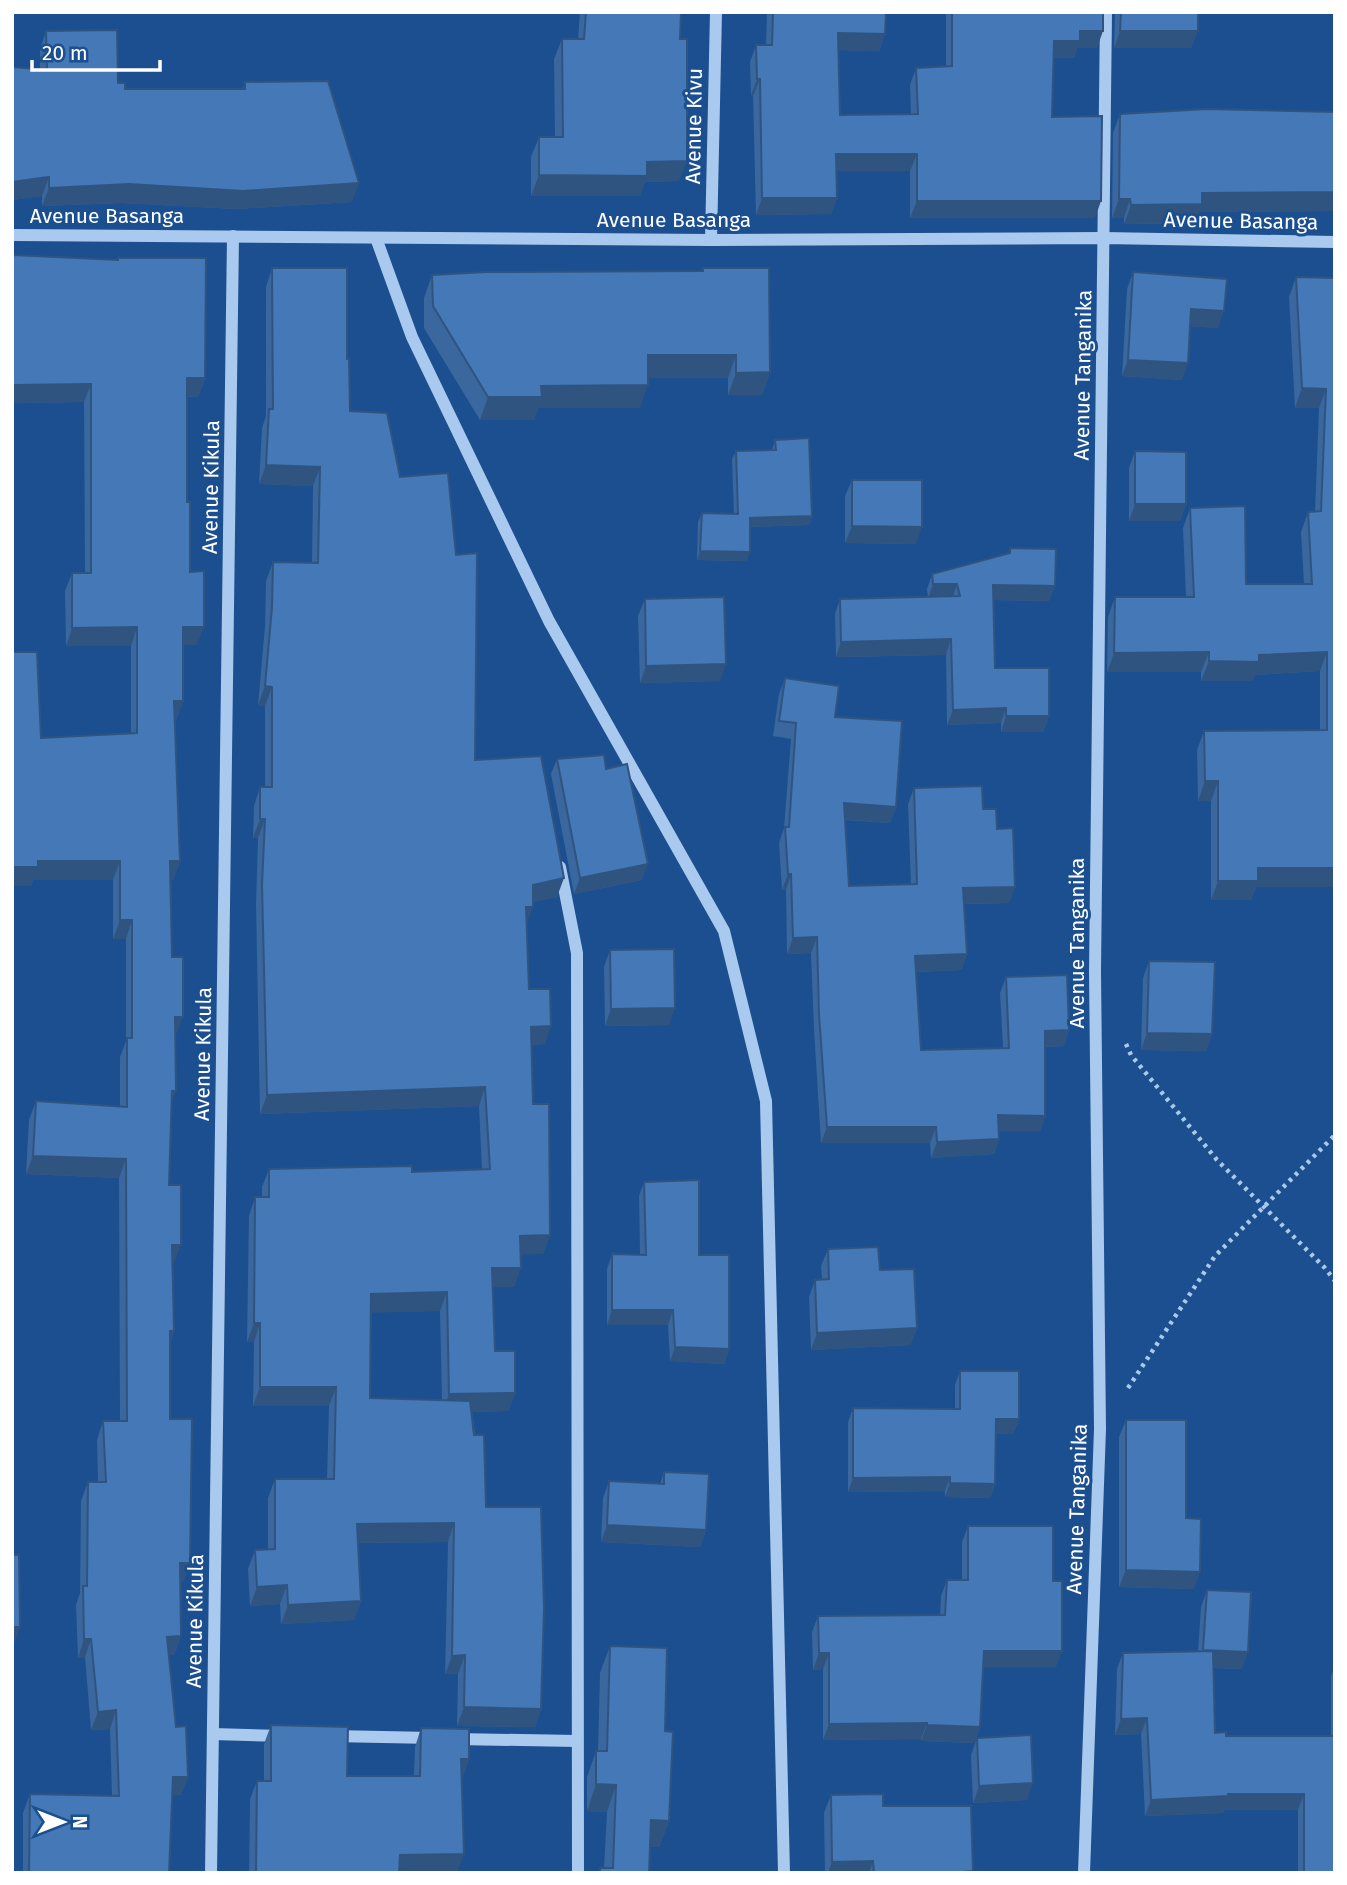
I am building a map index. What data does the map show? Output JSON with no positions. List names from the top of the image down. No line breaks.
{"streets":{"street":["Avenue Kivu","Avenue Basanga","Avenue Tanganika","Avenue Kikula"]},"crossings":[["Avenue Kivu","Avenue Basanga"],["Avenue Basanga","Avenue Tanganika"],["Avenue Basanga","Avenue Kikula"]],"scale_bar":"20 m","north":"right"}
